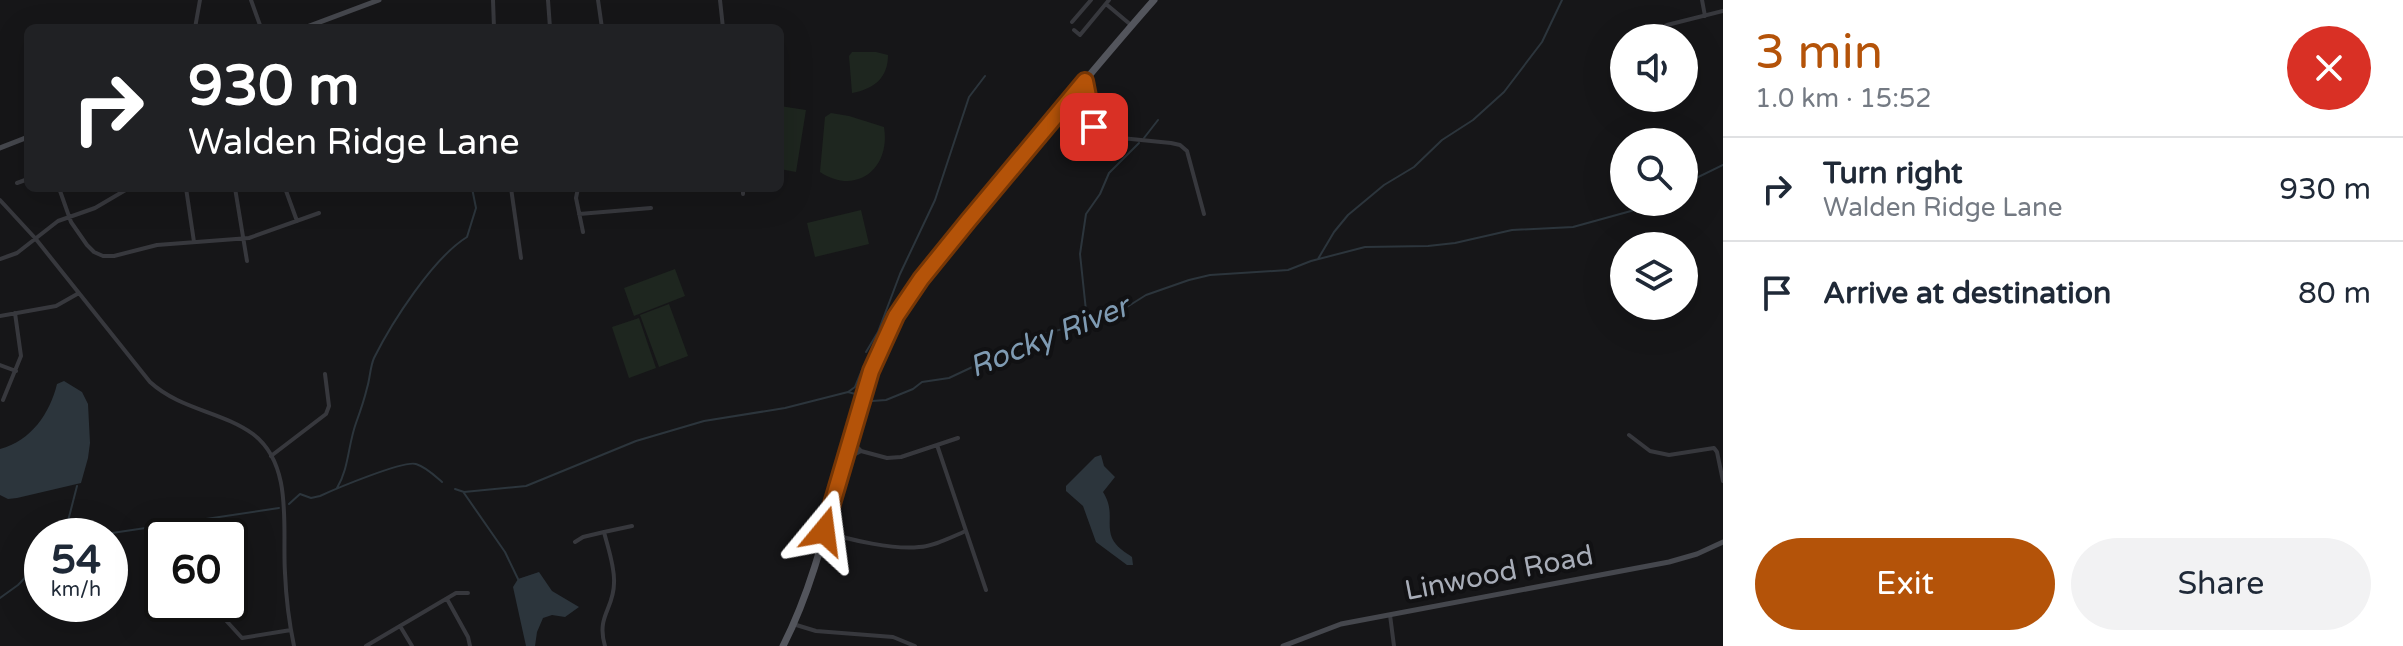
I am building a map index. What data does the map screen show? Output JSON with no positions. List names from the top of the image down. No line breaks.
{"streets":{"street":["Linwood Road"]},"water":["Rocky River"],"page":{"heading":["3 min","1.0 km · 15:52"],"turn":["930 m","Walden Ridge Lane"],"list":[{"name":"Turn right","note":"Walden Ridge Lane","value":"930 m"},{"name":"Arrive at destination","value":"80 m"}],"speed":"54 km/h","limit":"60","buttons":["Exit","Share"]}}
